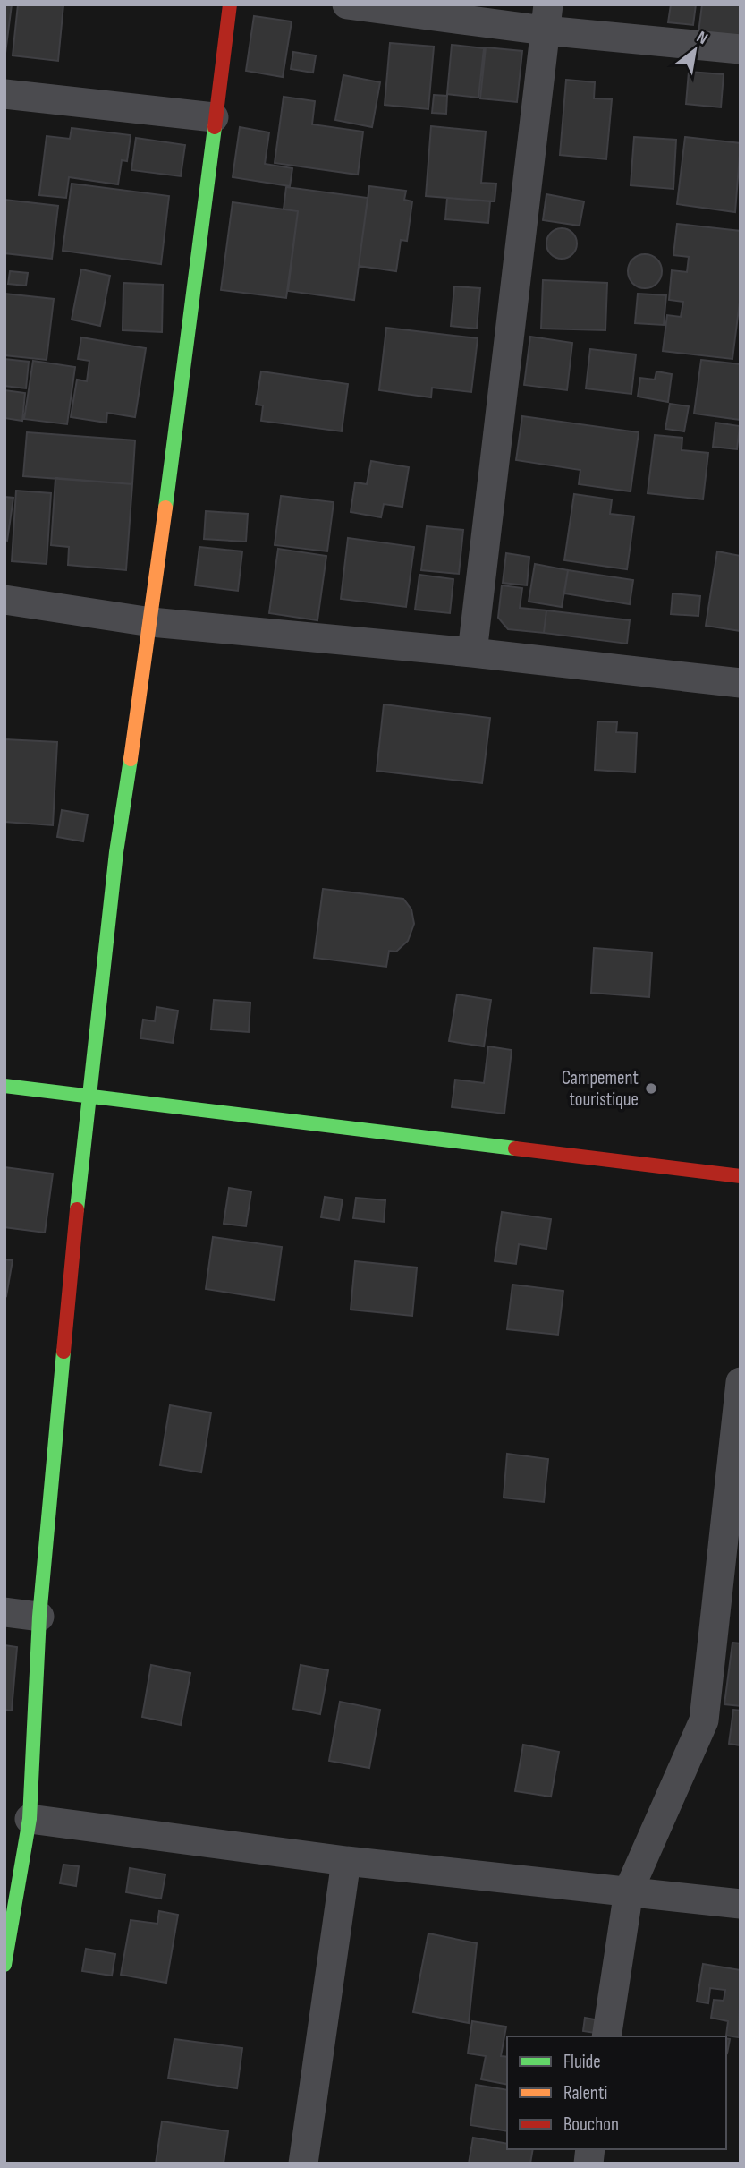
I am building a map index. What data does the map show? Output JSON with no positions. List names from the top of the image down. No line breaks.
{"places":["Campement touristique"],"legend":["Fluide","Ralenti","Bouchon"],"north":"top right"}
